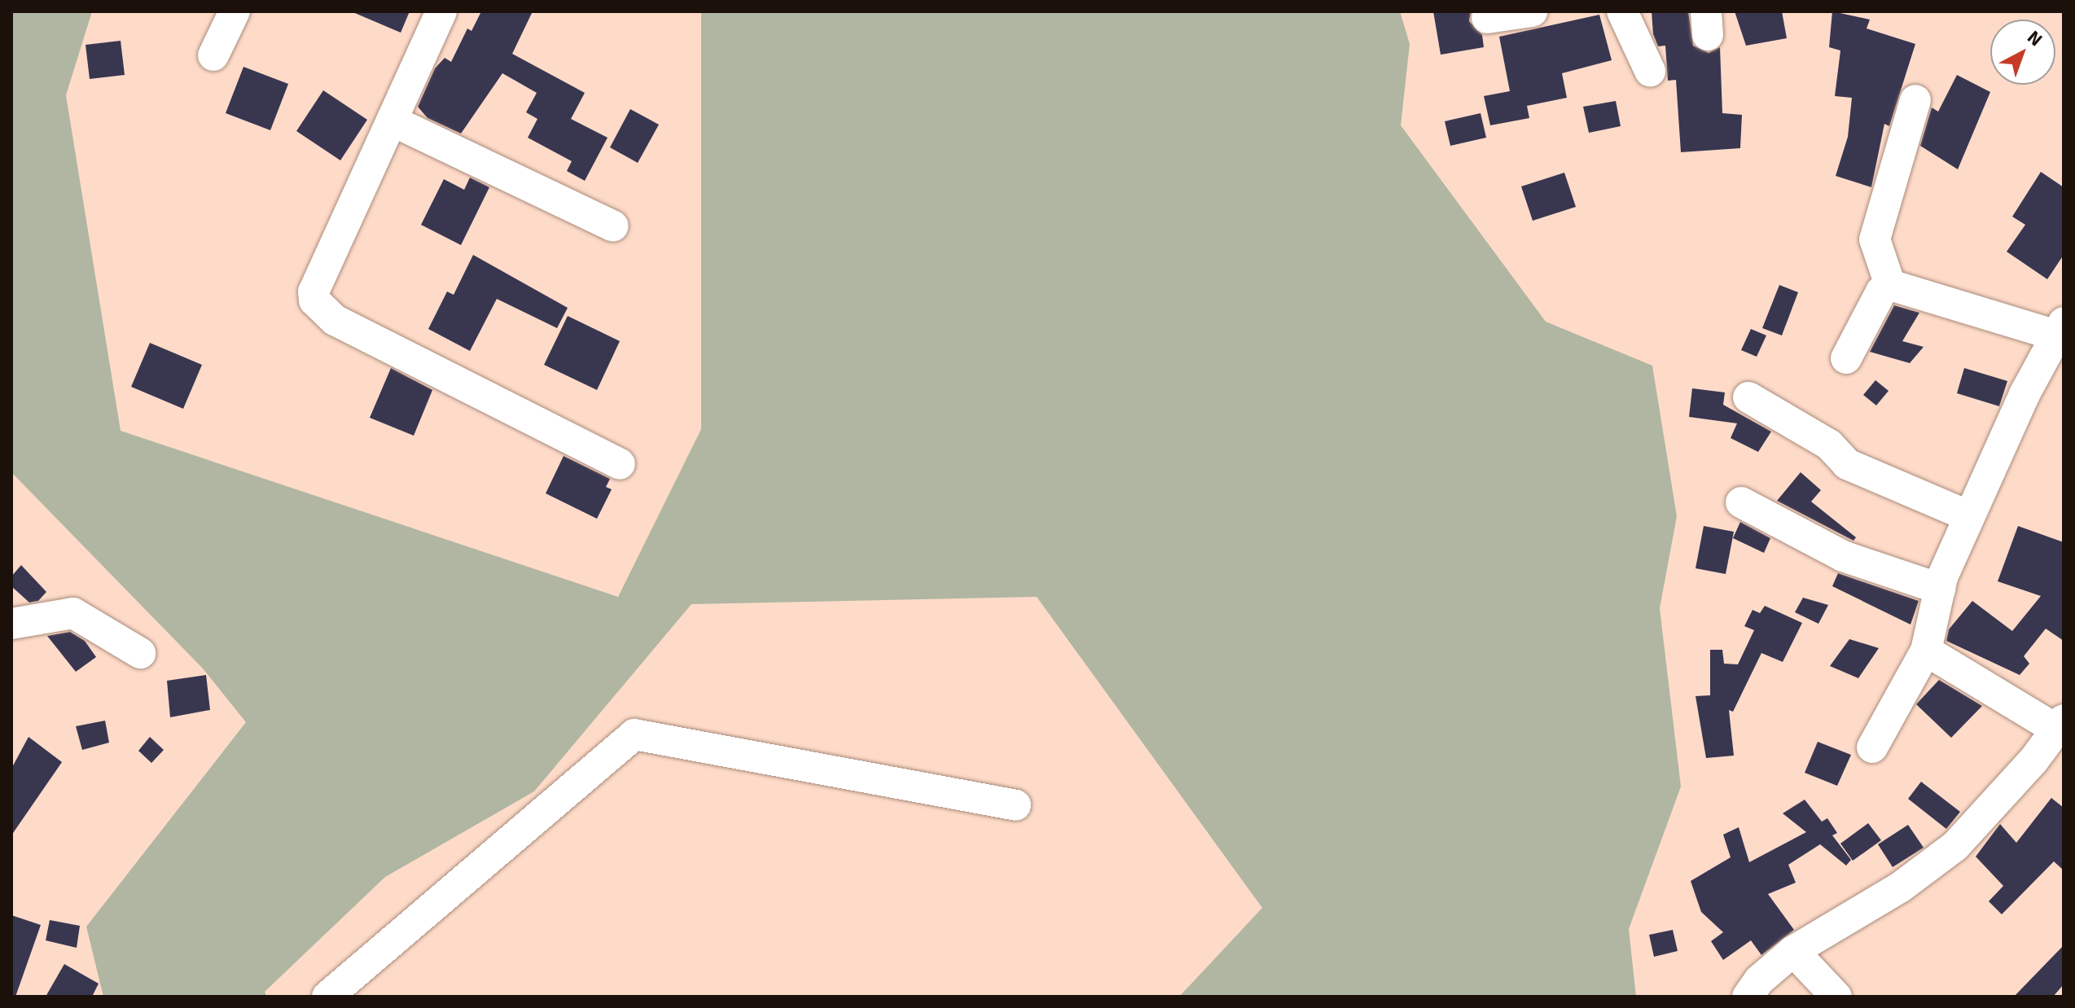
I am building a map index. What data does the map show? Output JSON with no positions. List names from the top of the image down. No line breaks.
{"north":"top right"}
